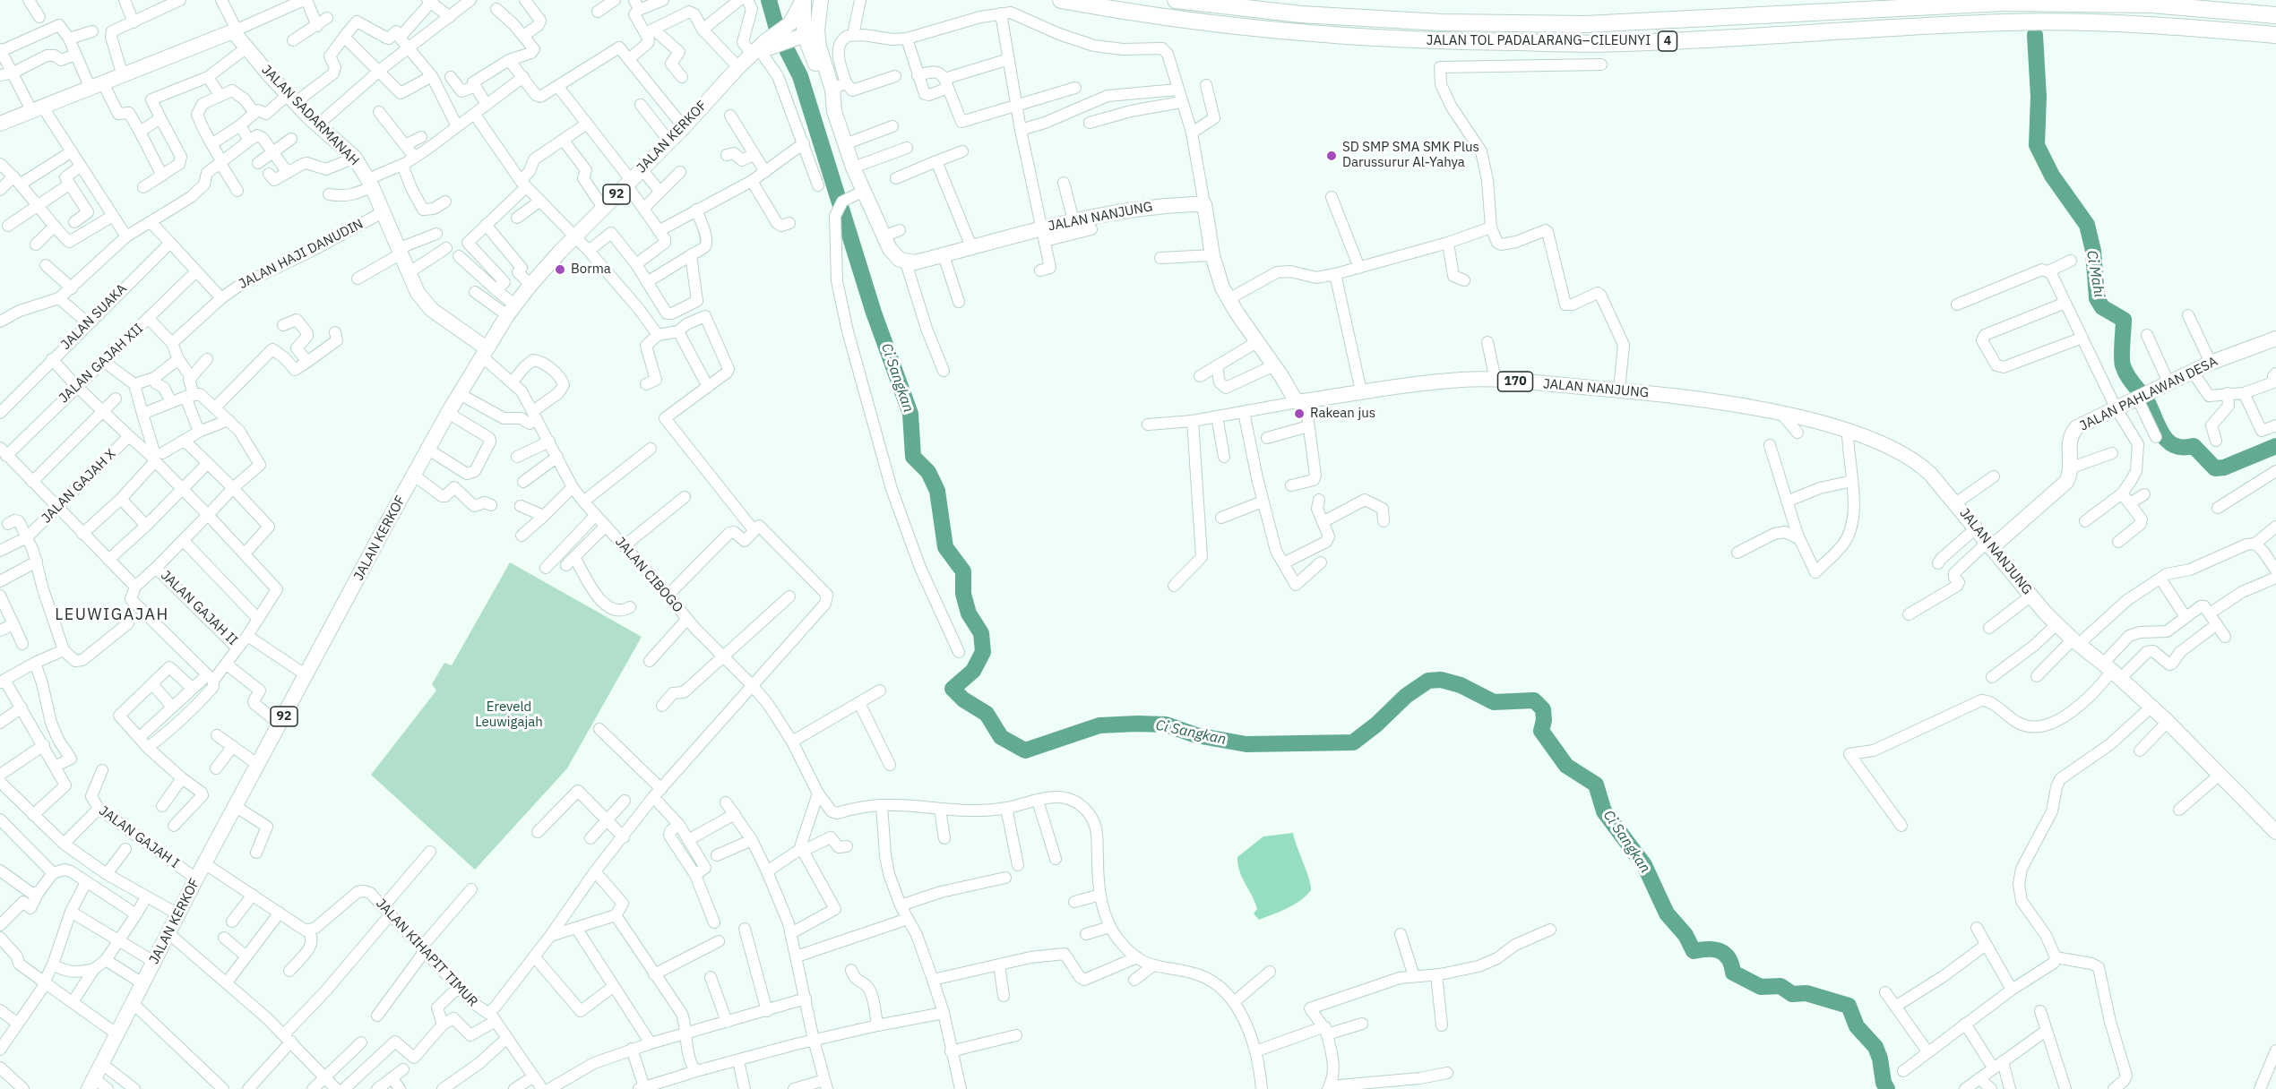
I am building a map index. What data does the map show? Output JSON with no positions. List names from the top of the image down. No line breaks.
{"streets":{"highway":["JALAN TOL PADALARANG–CILEUNYI","4"],"main road":["JALAN SADARMANAH","JALAN KERKOF","92","JALAN NANJUNG","170","JALAN PAHLAWAN DESA"],"street":["JALAN HAJI DANUDIN","JALAN SUAKA","JALAN GAJAH XII","JALAN GAJAH X","JALAN CIBOGO","JALAN GAJAH II","JALAN GAJAH I","JALAN KIHAPIT TIMUR"]},"crossings":[["JALAN SADARMANAH","JALAN KERKOF"],["JALAN SADARMANAH","JALAN HAJI DANUDIN"],["JALAN SADARMANAH","JALAN CIBOGO"],["JALAN KERKOF","JALAN CIBOGO"],["JALAN KERKOF","JALAN GAJAH II"],["JALAN KERKOF","JALAN GAJAH I"],["JALAN CIBOGO","JALAN KIHAPIT TIMUR"]],"districts":["LEUWIGAJAH"],"water":["Ci Mahi","Ci Sangkan"],"parks":["Ereveld Leuwigajah"],"places":["SD SMP SMA SMK Plus Darussurur Al-Yahya","Borma","Rakean jus"]}
